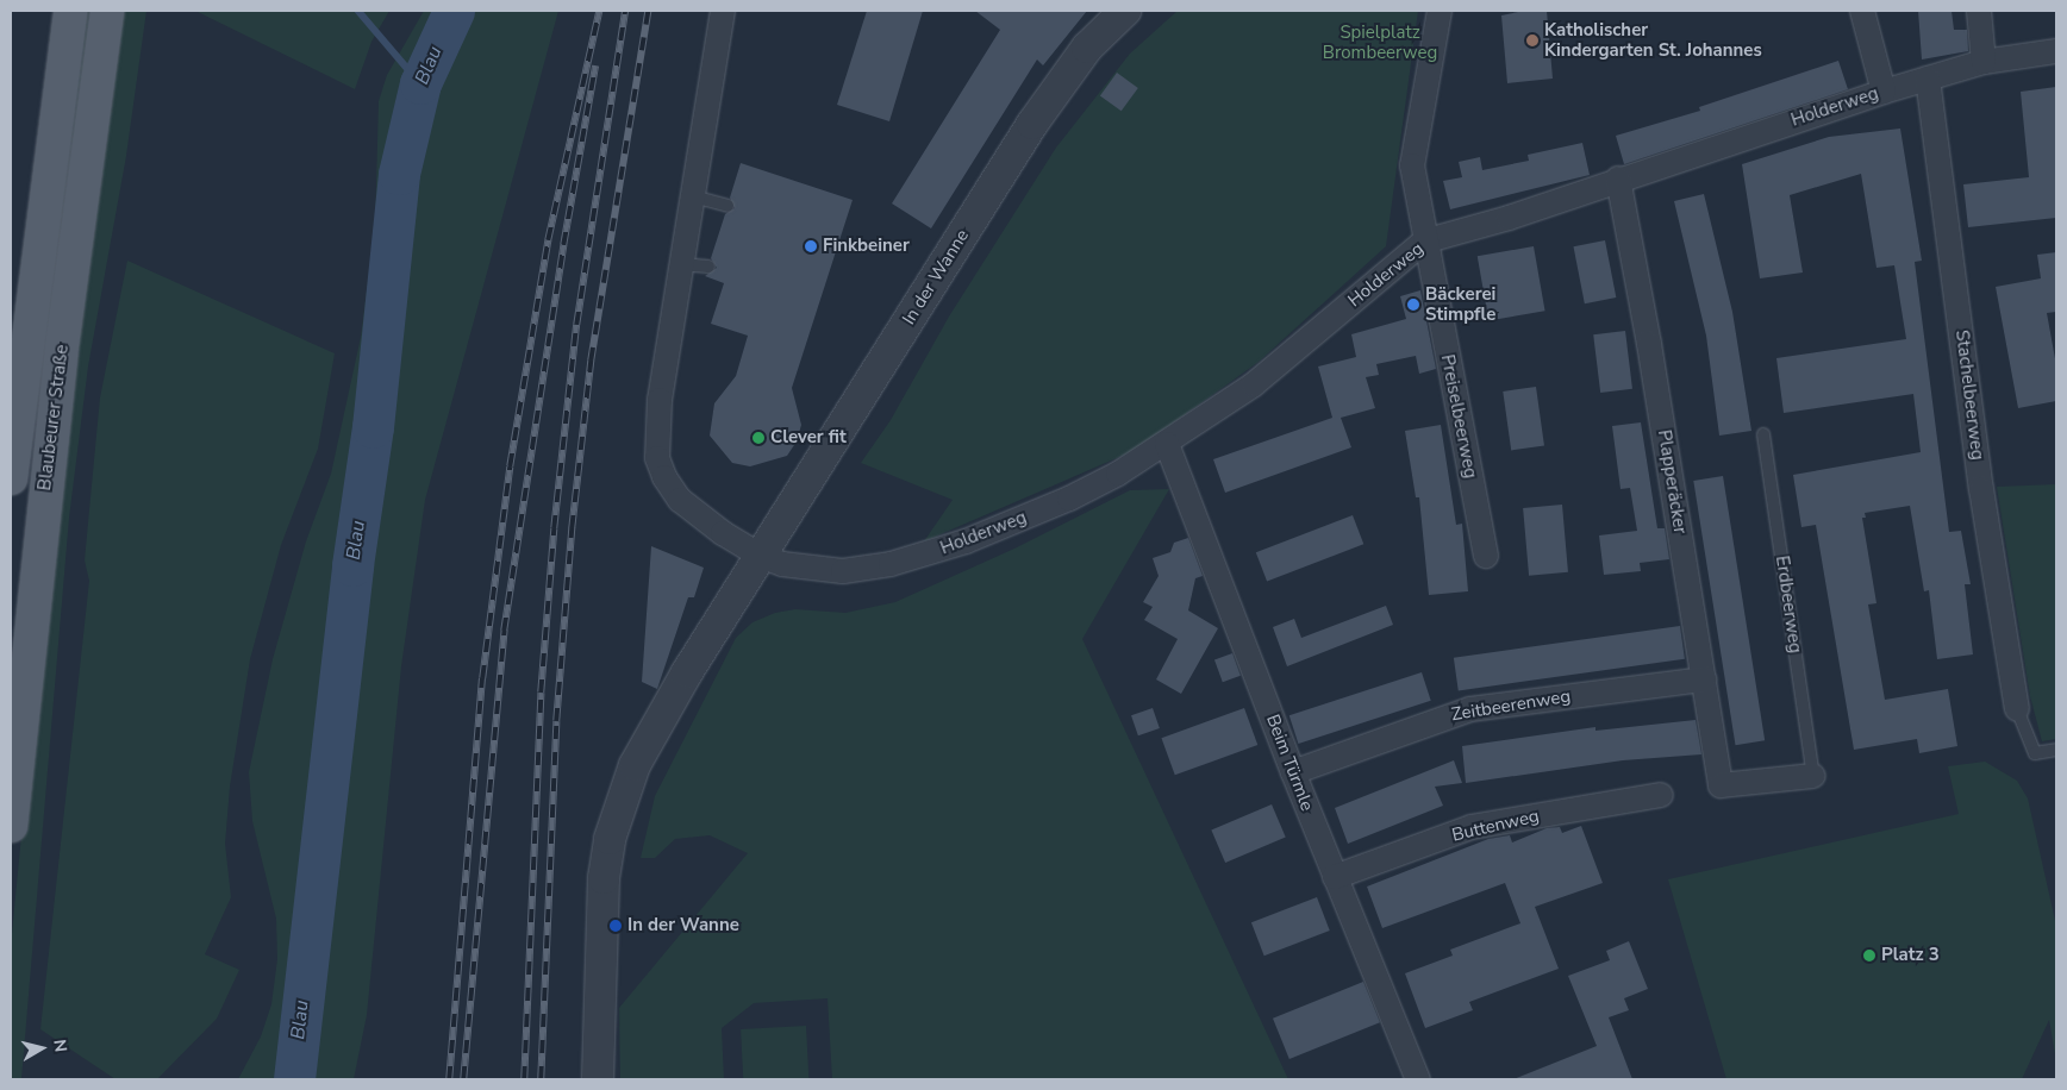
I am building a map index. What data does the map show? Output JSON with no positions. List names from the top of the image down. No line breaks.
{"streets":{"main road":["Blaubeurer Straße"],"street":["Holderweg","In der Wanne","Stachelbeerweg","Preiselbeerweg","Plapperäcker","Zeitbeerenweg","Beim Türmle","Buttenweg"],"lane":["Erdbeerweg"]},"crossings":[["Holderweg","In der Wanne"],["Holderweg","Stachelbeerweg"],["Holderweg","Preiselbeerweg"],["Holderweg","Plapperäcker"],["Holderweg","Beim Türmle"],["Plapperäcker","Erdbeerweg"],["Plapperäcker","Zeitbeerenweg"],["Zeitbeerenweg","Beim Türmle"],["Beim Türmle","Buttenweg"]],"water":["Blau"],"parks":["Spielplatz Brombeerweg"],"places":["Katholischer Kindergarten St. Johannes","Finkbeiner","Bäckerei Stimpfle","Clever fit","In der Wanne","Platz 3"],"north":"right"}
